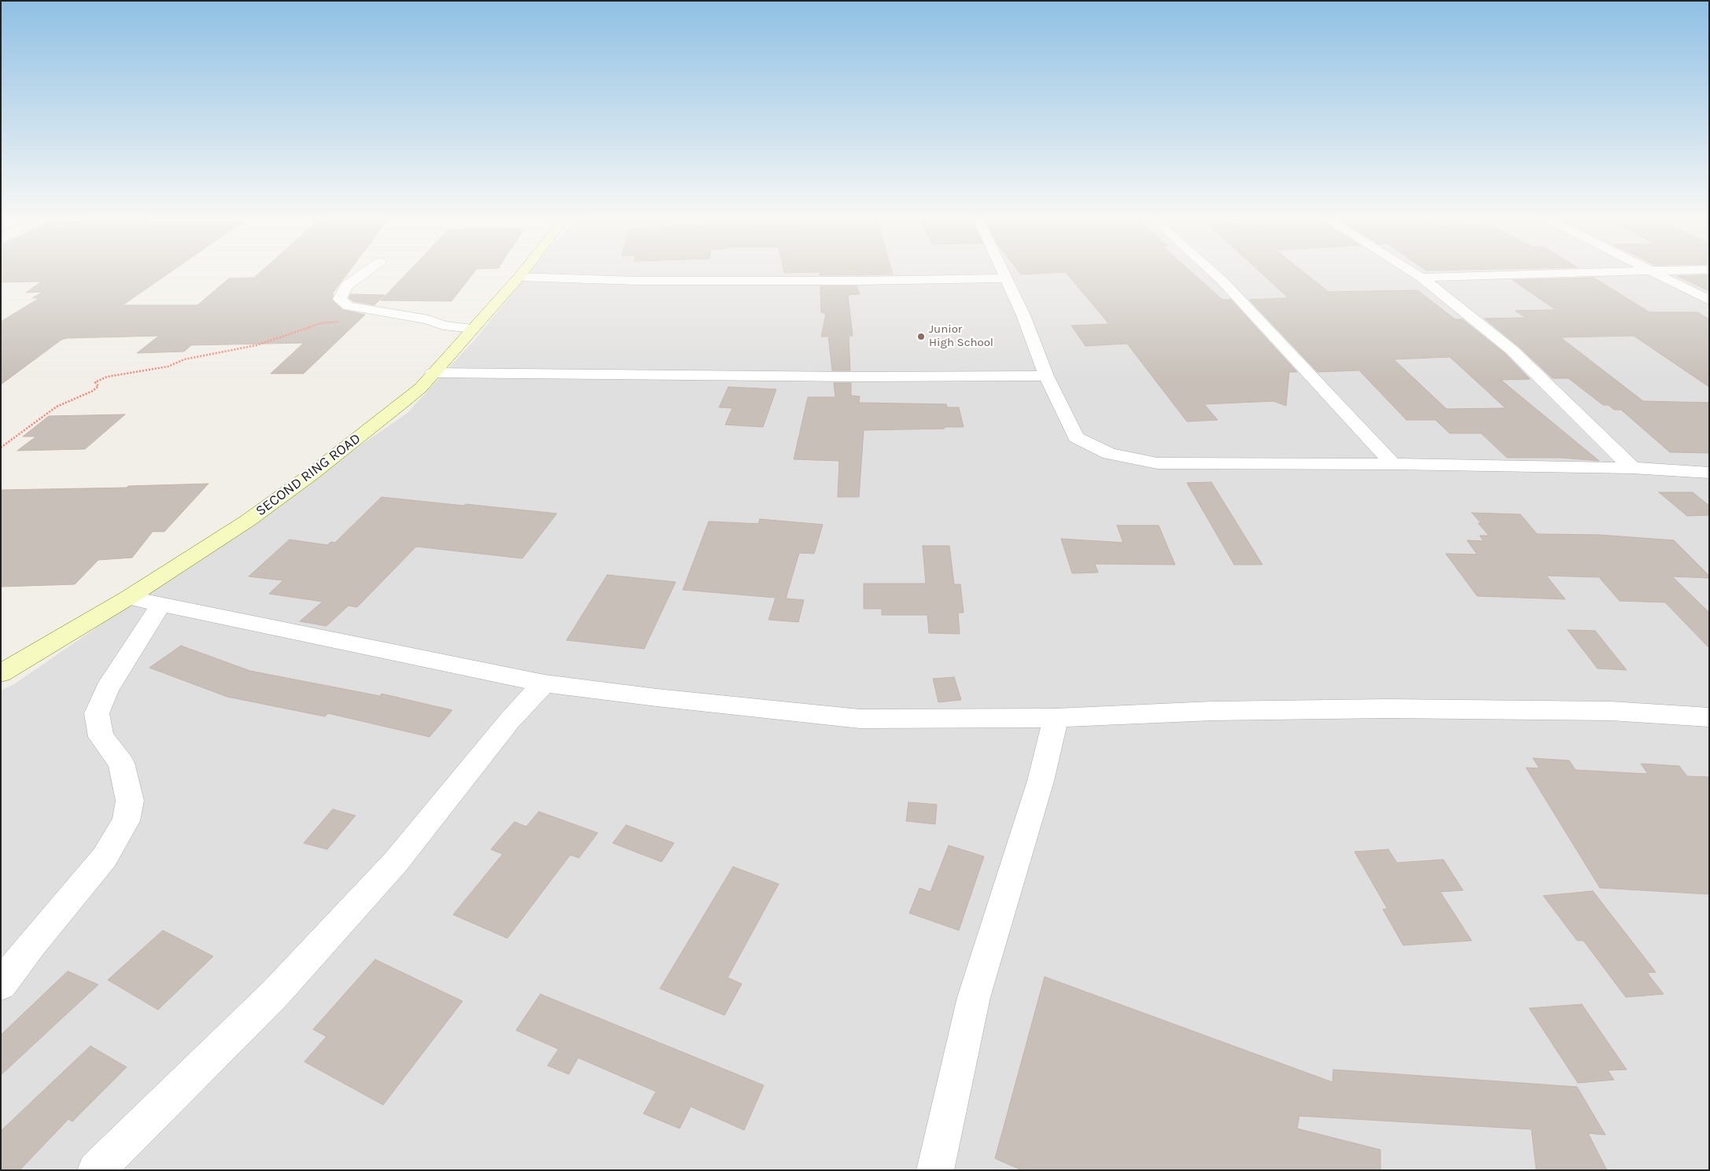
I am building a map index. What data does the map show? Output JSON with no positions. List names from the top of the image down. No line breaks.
{"streets":{"street":["SECOND RING ROAD"]},"places":["Junior High School"]}
